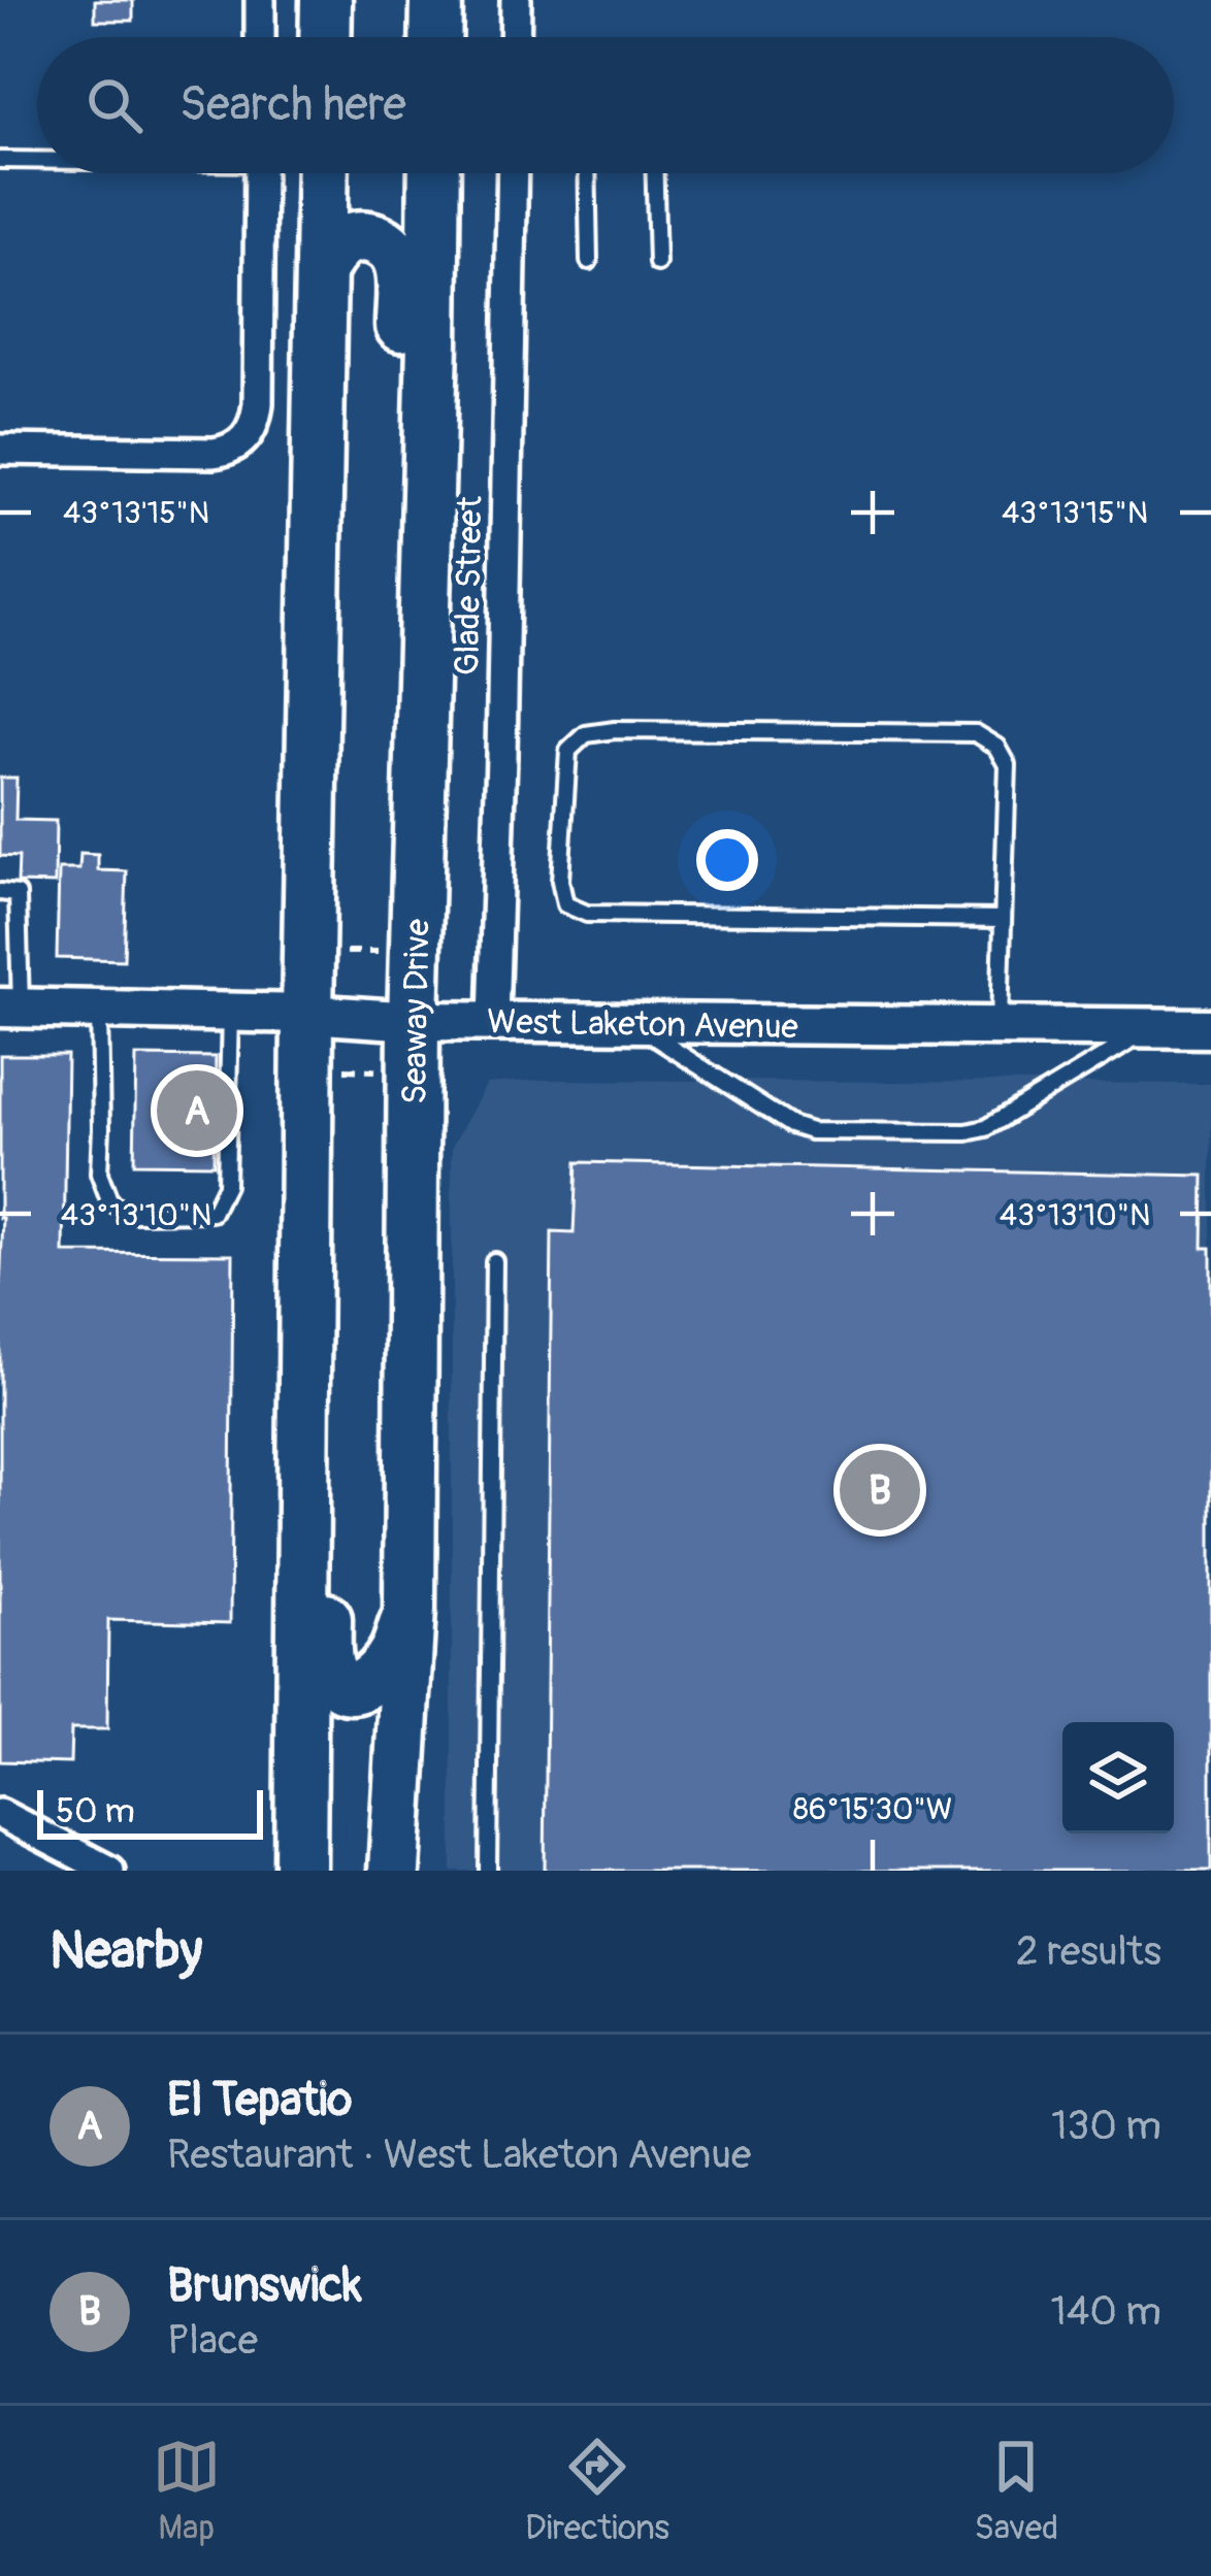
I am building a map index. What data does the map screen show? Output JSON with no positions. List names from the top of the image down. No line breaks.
{"streets":{"highway":["Seaway Drive"],"main road":["West Laketon Avenue"],"street":["Glade Street"]},"crossings":[["Glade Street","West Laketon Avenue"],["Seaway Drive","West Laketon Avenue"]],"scale_bar":"50 m","page":{"search":"Search here","pins":["A","B"],"scale":"50 m","heading":["Nearby","2 results"],"list":[{"mark":"A","name":"El Tepatio","note":"Restaurant · West Laketon Avenue","value":"130 m"},{"mark":"B","name":"Brunswick","note":"Place","value":"140 m"}],"nav":["Map","Directions","Saved"]},"coordinates":["43°13'15\"N","43°13'10\"N","86°15'30\"W"]}
